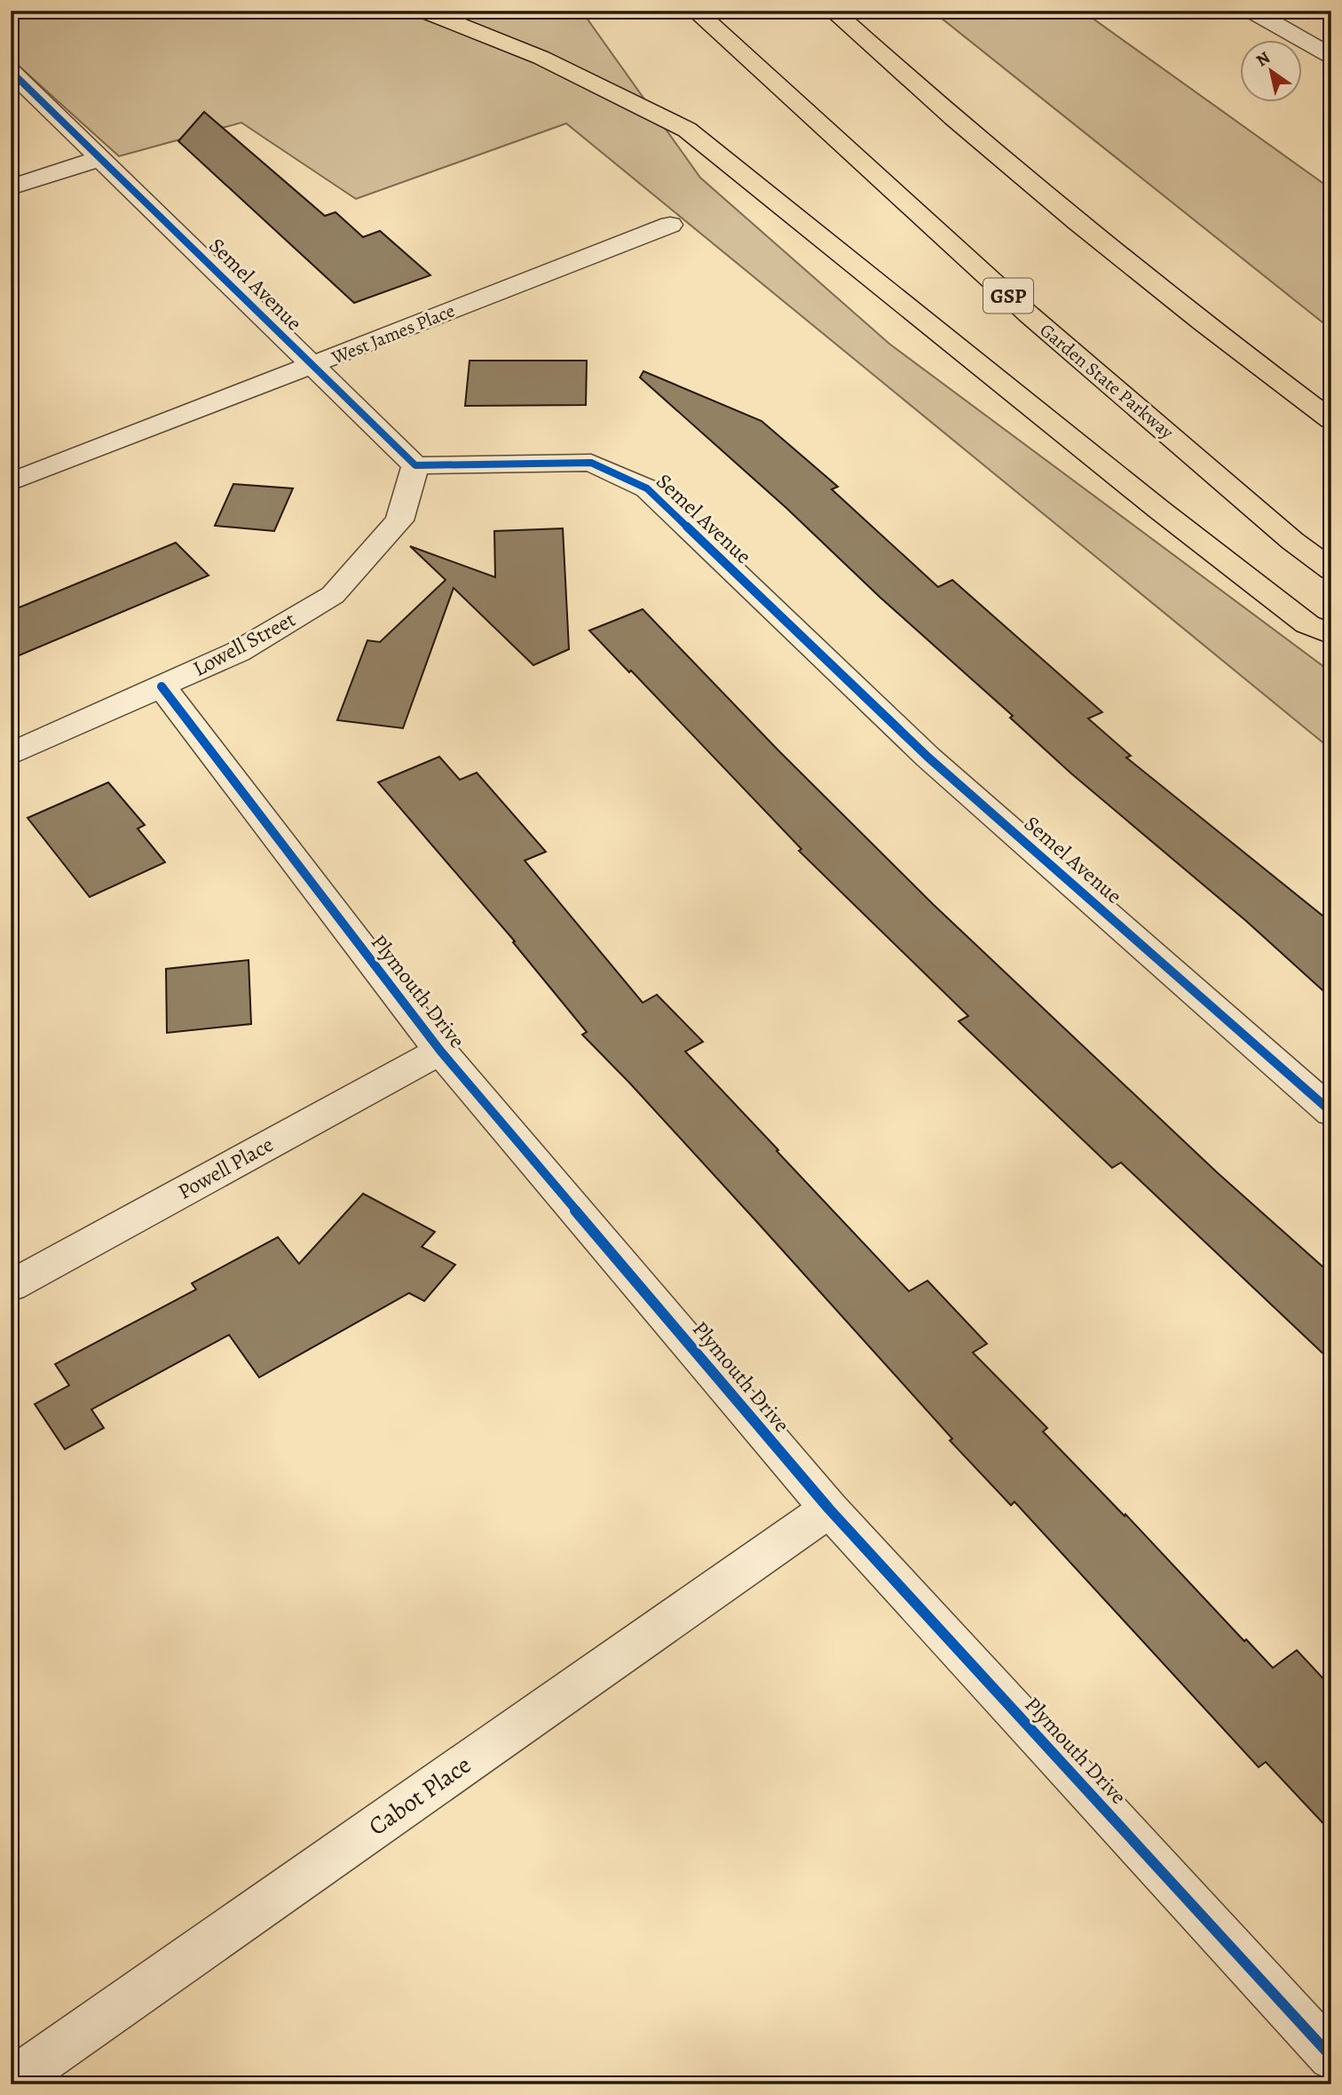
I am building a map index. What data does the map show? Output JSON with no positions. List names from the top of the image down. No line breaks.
{"streets":{"highway":["GSP","Garden State Parkway"],"street":["Semel Avenue","West James Place","Lowell Street","Plymouth Drive","Powell Place","Cabot Place"]},"crossings":[["Semel Avenue","West James Place"],["Semel Avenue","Lowell Street"],["Lowell Street","Plymouth Drive"],["Plymouth Drive","Powell Place"],["Plymouth Drive","Cabot Place"]],"north":"top left"}
